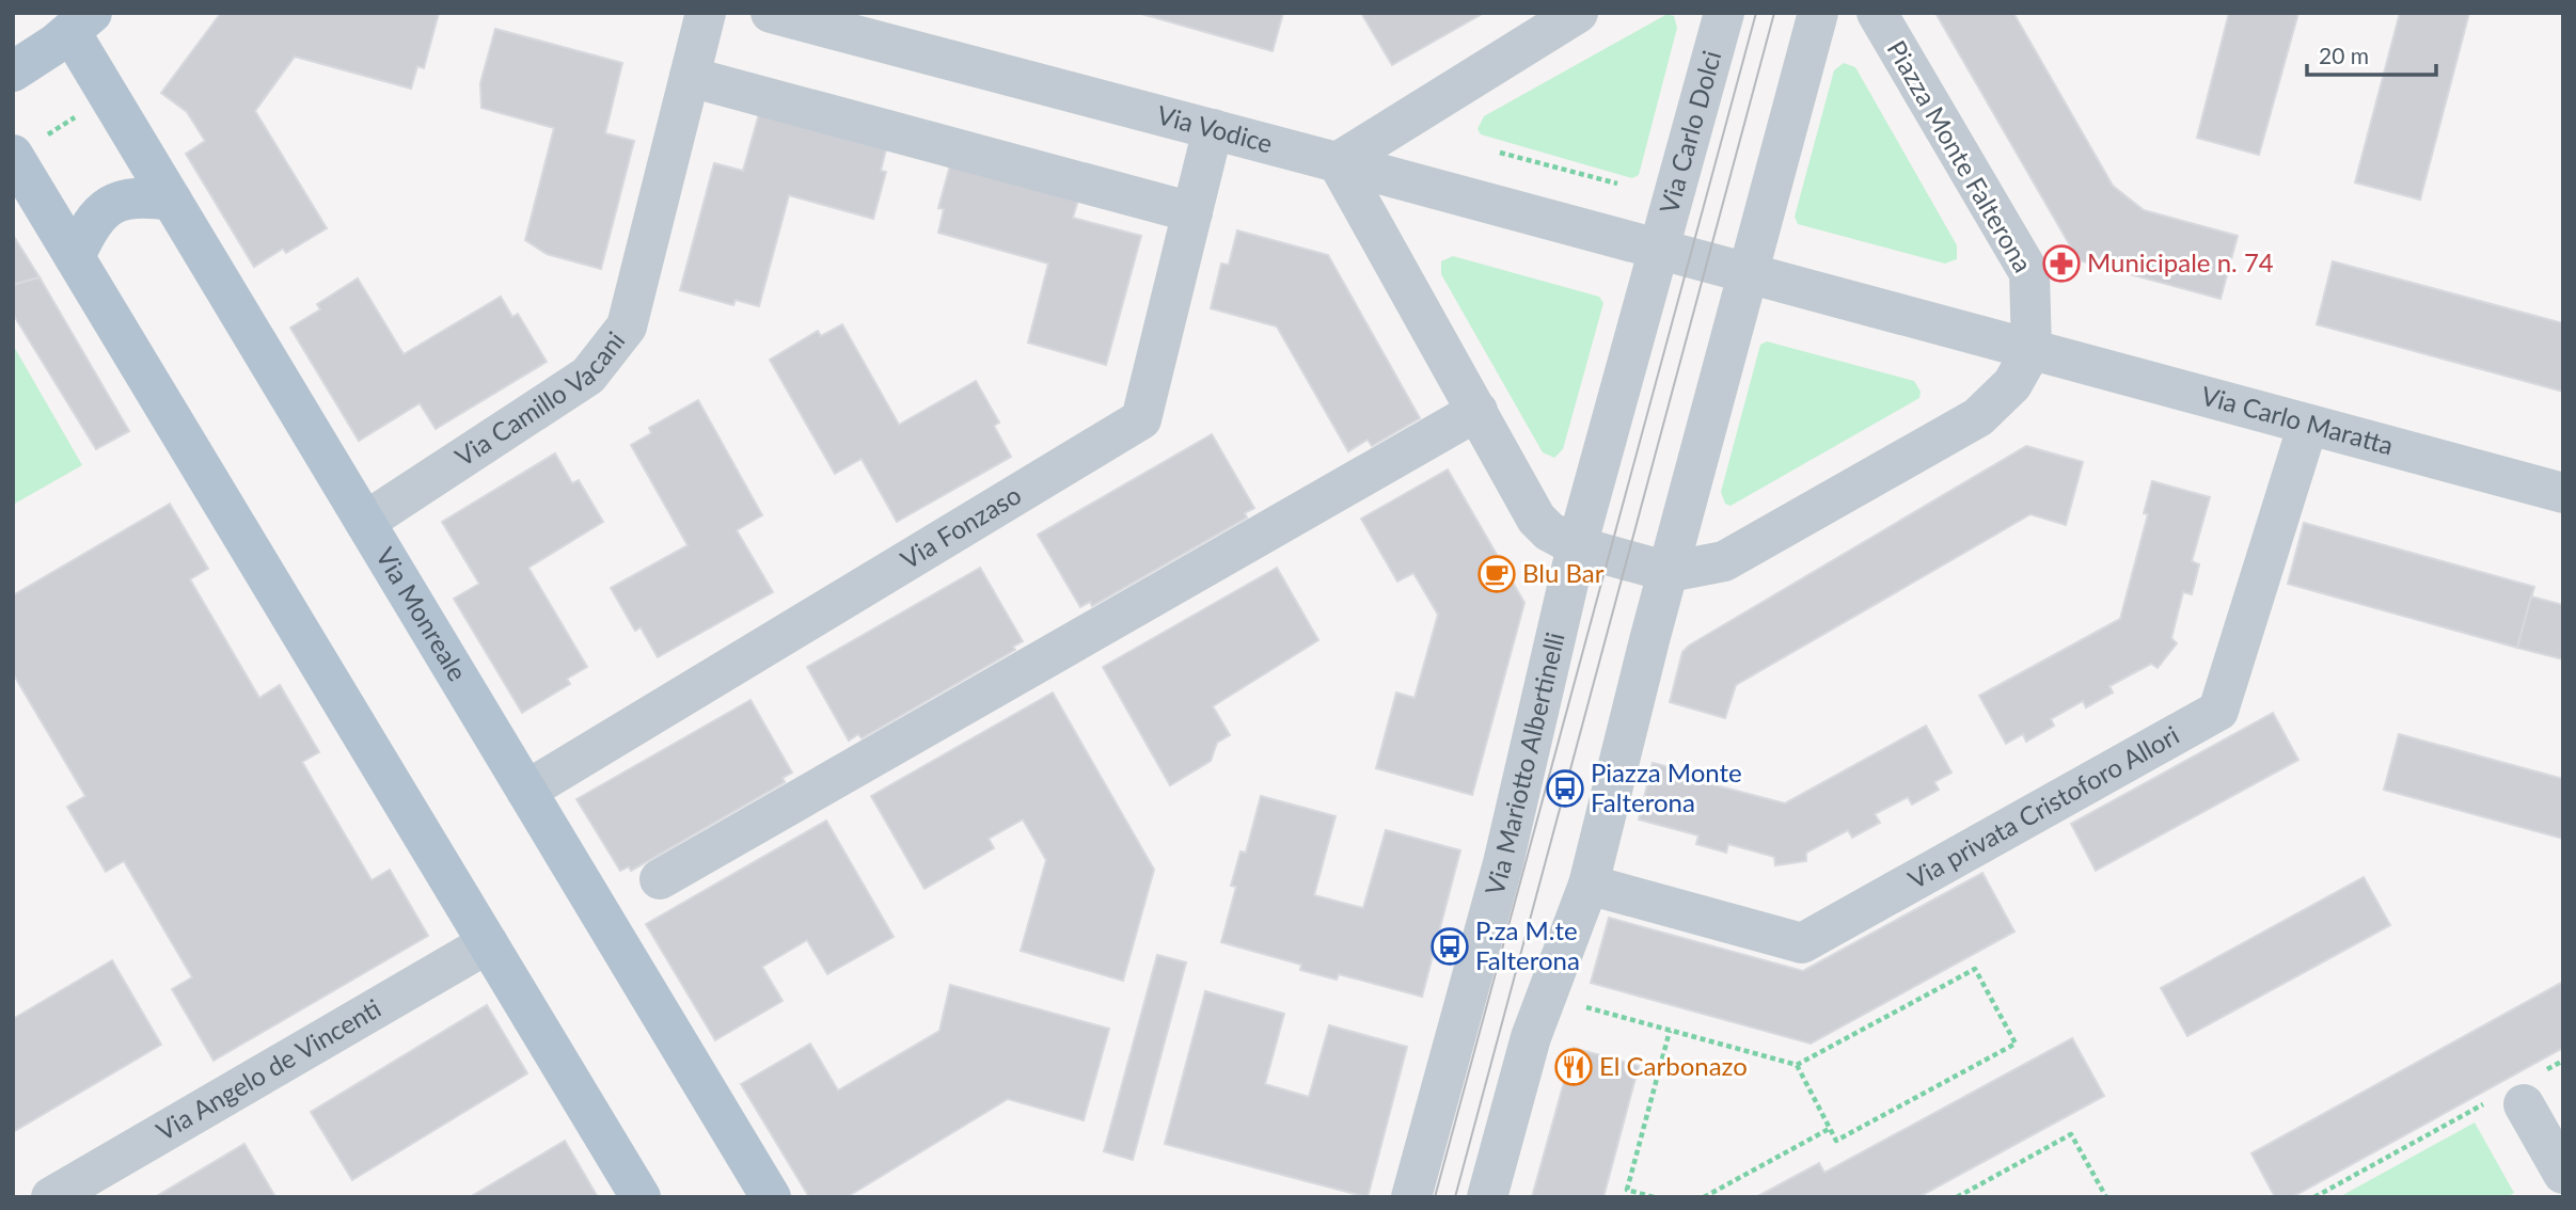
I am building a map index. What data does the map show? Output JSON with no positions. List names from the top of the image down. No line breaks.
{"streets":{"main road":["Via Monreale"],"street":["Via Vodice","Via Carlo Dolci","Piazza Monte Falterona","Via Camillo Vacani","Via Carlo Maratta","Via Fonzaso","Via Mariotto Albertinelli","Via privata Cristoforo Allori","Via Angelo de Vincenti"]},"crossings":[["Via Vodice","Via Carlo Dolci"],["Via Vodice","Via Fonzaso"],["Piazza Monte Falterona","Via Carlo Maratta"],["Via Camillo Vacani","Via Monreale"],["Via Carlo Maratta","Via privata Cristoforo Allori"],["Via Fonzaso","Via Monreale"]],"places":{"pharmacy":["Municipale n. 74"],"cafe":["Blu Bar"],"bus stop":["Piazza Monte Falterona","P.za M.te Falterona"],"restaurant":["El Carbonazo"]},"scale_bar":"20 m"}
